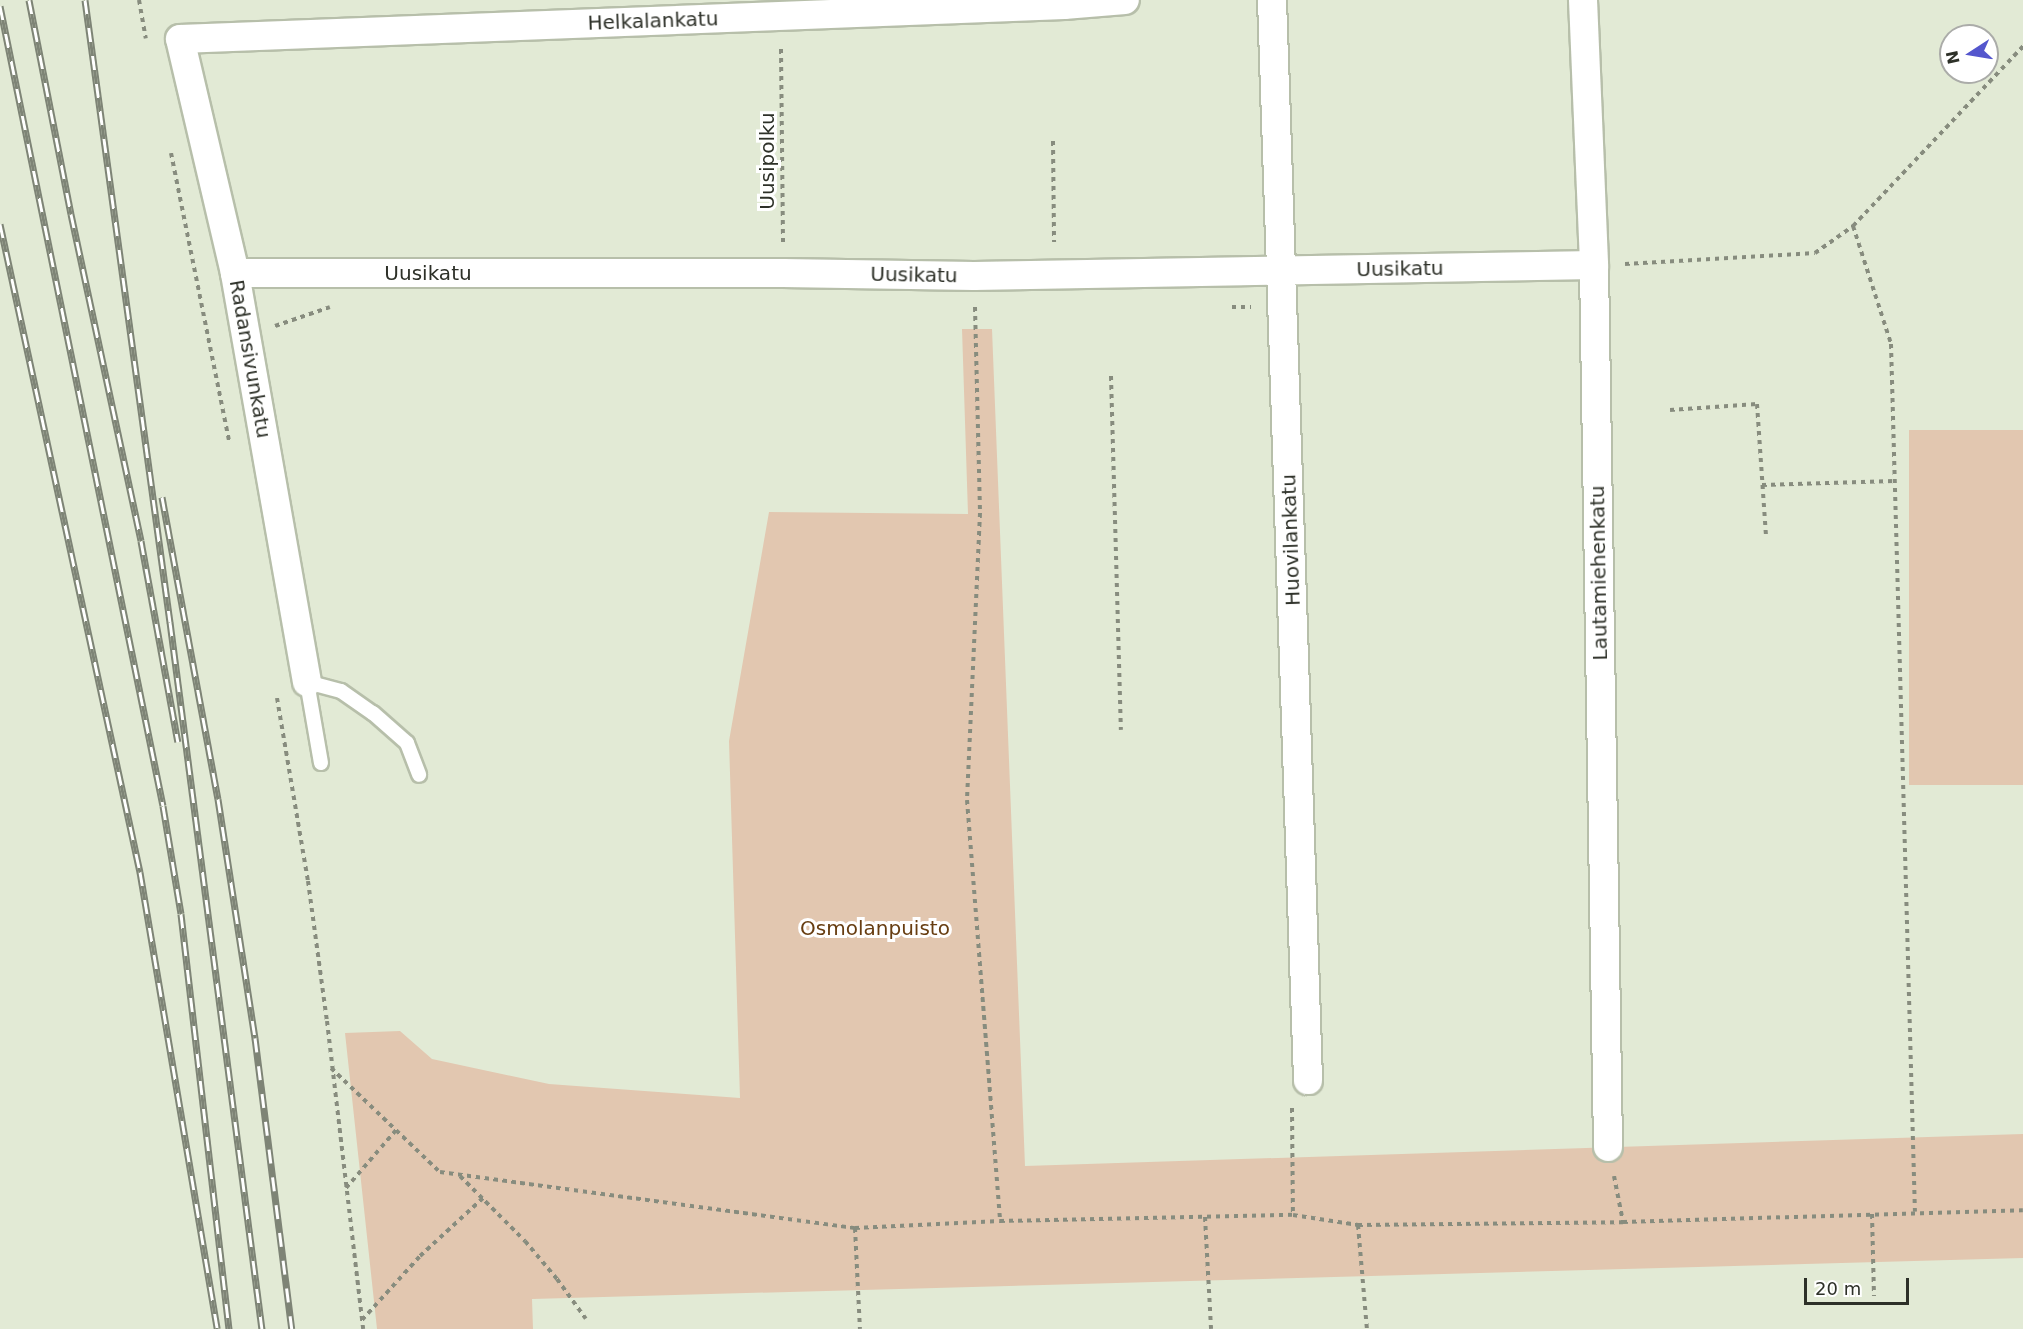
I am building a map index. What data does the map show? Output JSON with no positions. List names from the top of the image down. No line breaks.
{"streets":{"street":["Helkalankatu","Uusikatu","Radansivunkatu","Huovilankatu","Lautamiehenkatu"],"path":["Uusipolku"]},"crossings":[["Helkalankatu","Uusipolku"],["Helkalankatu","Radansivunkatu"],["Uusipolku","Uusikatu"],["Uusikatu","Radansivunkatu"],["Uusikatu","Huovilankatu"],["Uusikatu","Lautamiehenkatu"]],"parks":["Osmolanpuisto"],"scale_bar":"20 m","north":"left"}
